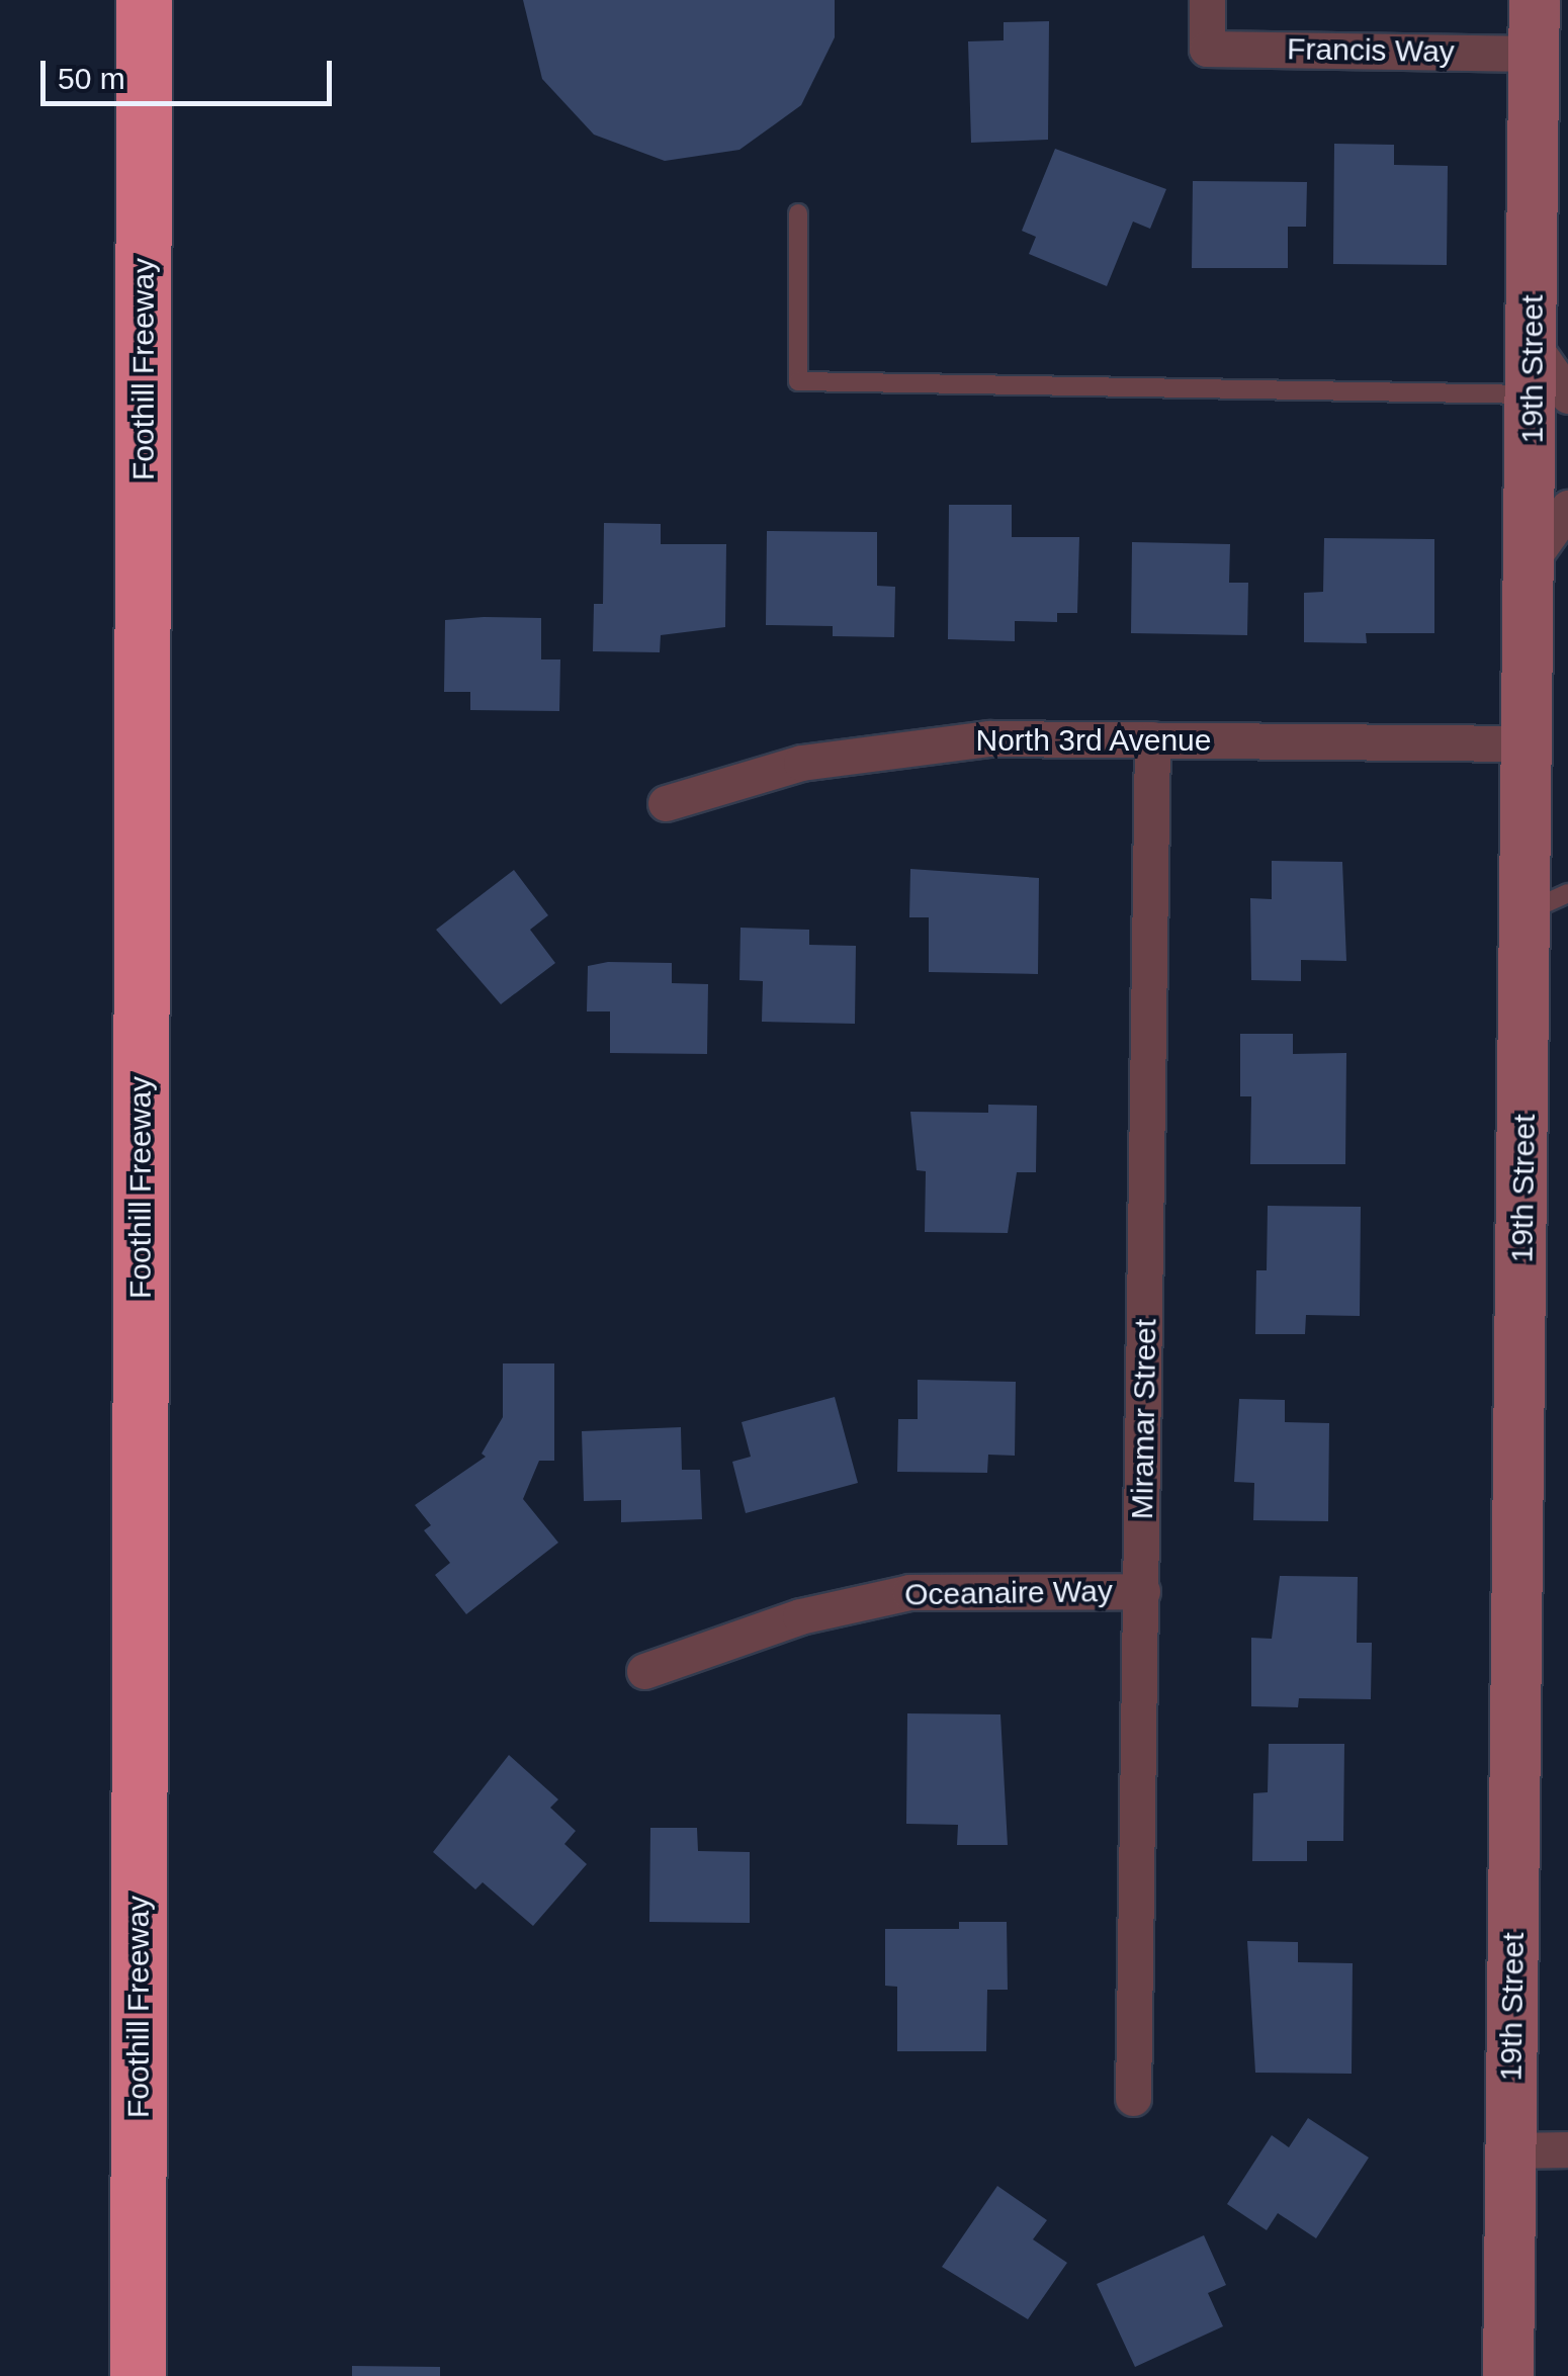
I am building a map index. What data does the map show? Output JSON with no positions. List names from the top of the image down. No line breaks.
{"streets":{"highway":["Foothill Freeway"],"main road":["19th Street"],"street":["Francis Way","North 3rd Avenue","Miramar Street","Oceanaire Way"]},"crossings":[["Francis Way","19th Street"],["19th Street","North 3rd Avenue"],["North 3rd Avenue","Miramar Street"],["Miramar Street","Oceanaire Way"]],"scale_bar":"50 m"}
